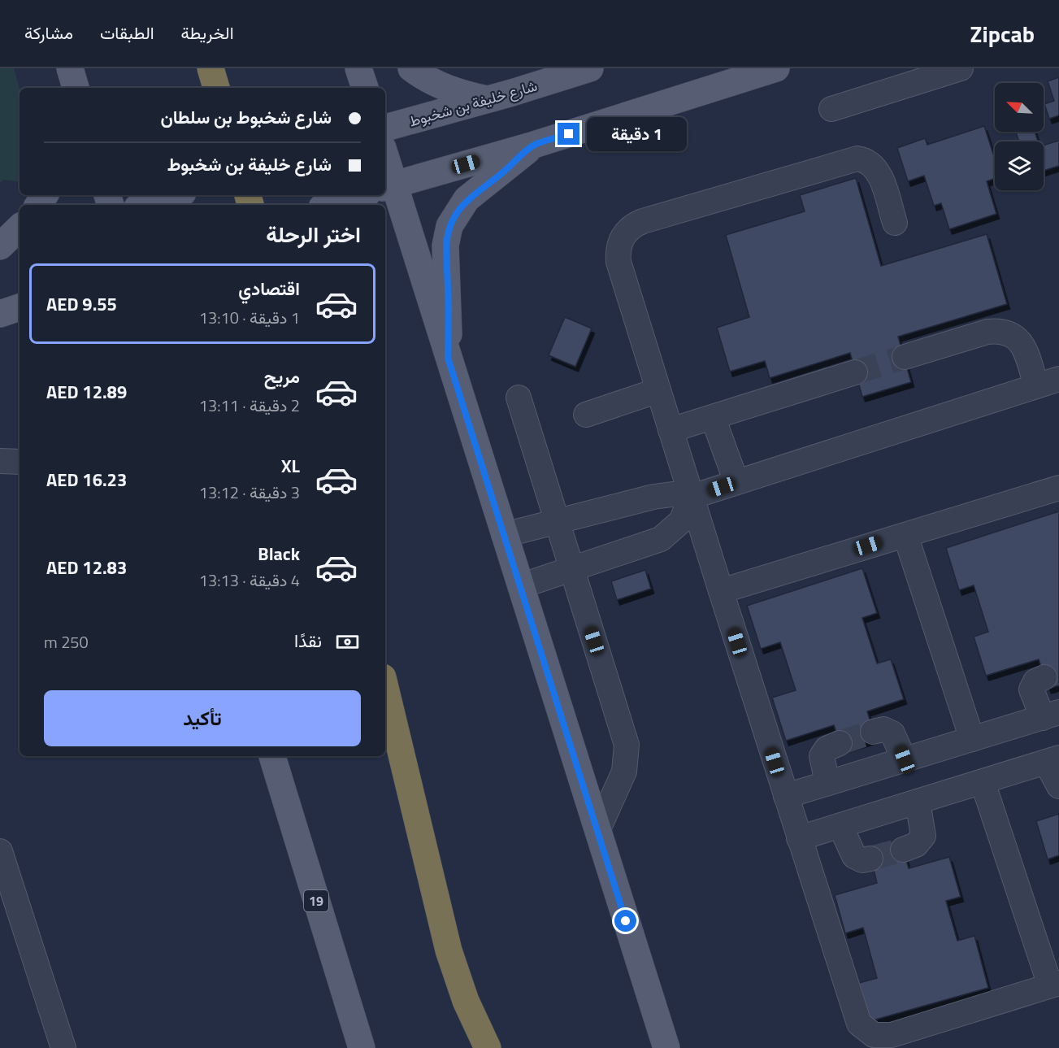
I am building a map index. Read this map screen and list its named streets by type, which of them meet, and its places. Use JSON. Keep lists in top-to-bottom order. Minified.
{"streets":{"main road":["شارع خليفة بن شخبوط","19"]},"north":"top left","page":{"header":"Zipcab","nav":["الخريطة","الطبقات","مشاركة"],"banner":["شارع شخبوط بن سلطان","شارع خليفة بن شخبوط"],"bubble":"1 دقيقة","heading":"اختر الرحلة","list":[{"name":"اقتصادي","note":"1 دقيقة · 13:10","value":"AED 9.55"},{"name":"مريح","note":"2 دقيقة · 13:11","value":"AED 12.89"},{"name":"XL","note":"3 دقيقة · 13:12","value":"AED 16.23"},{"name":"Black","note":"4 دقيقة · 13:13","value":"AED 12.83"}],"pay":["نقدًا","250 m"],"buttons":"تأكيد"}}
